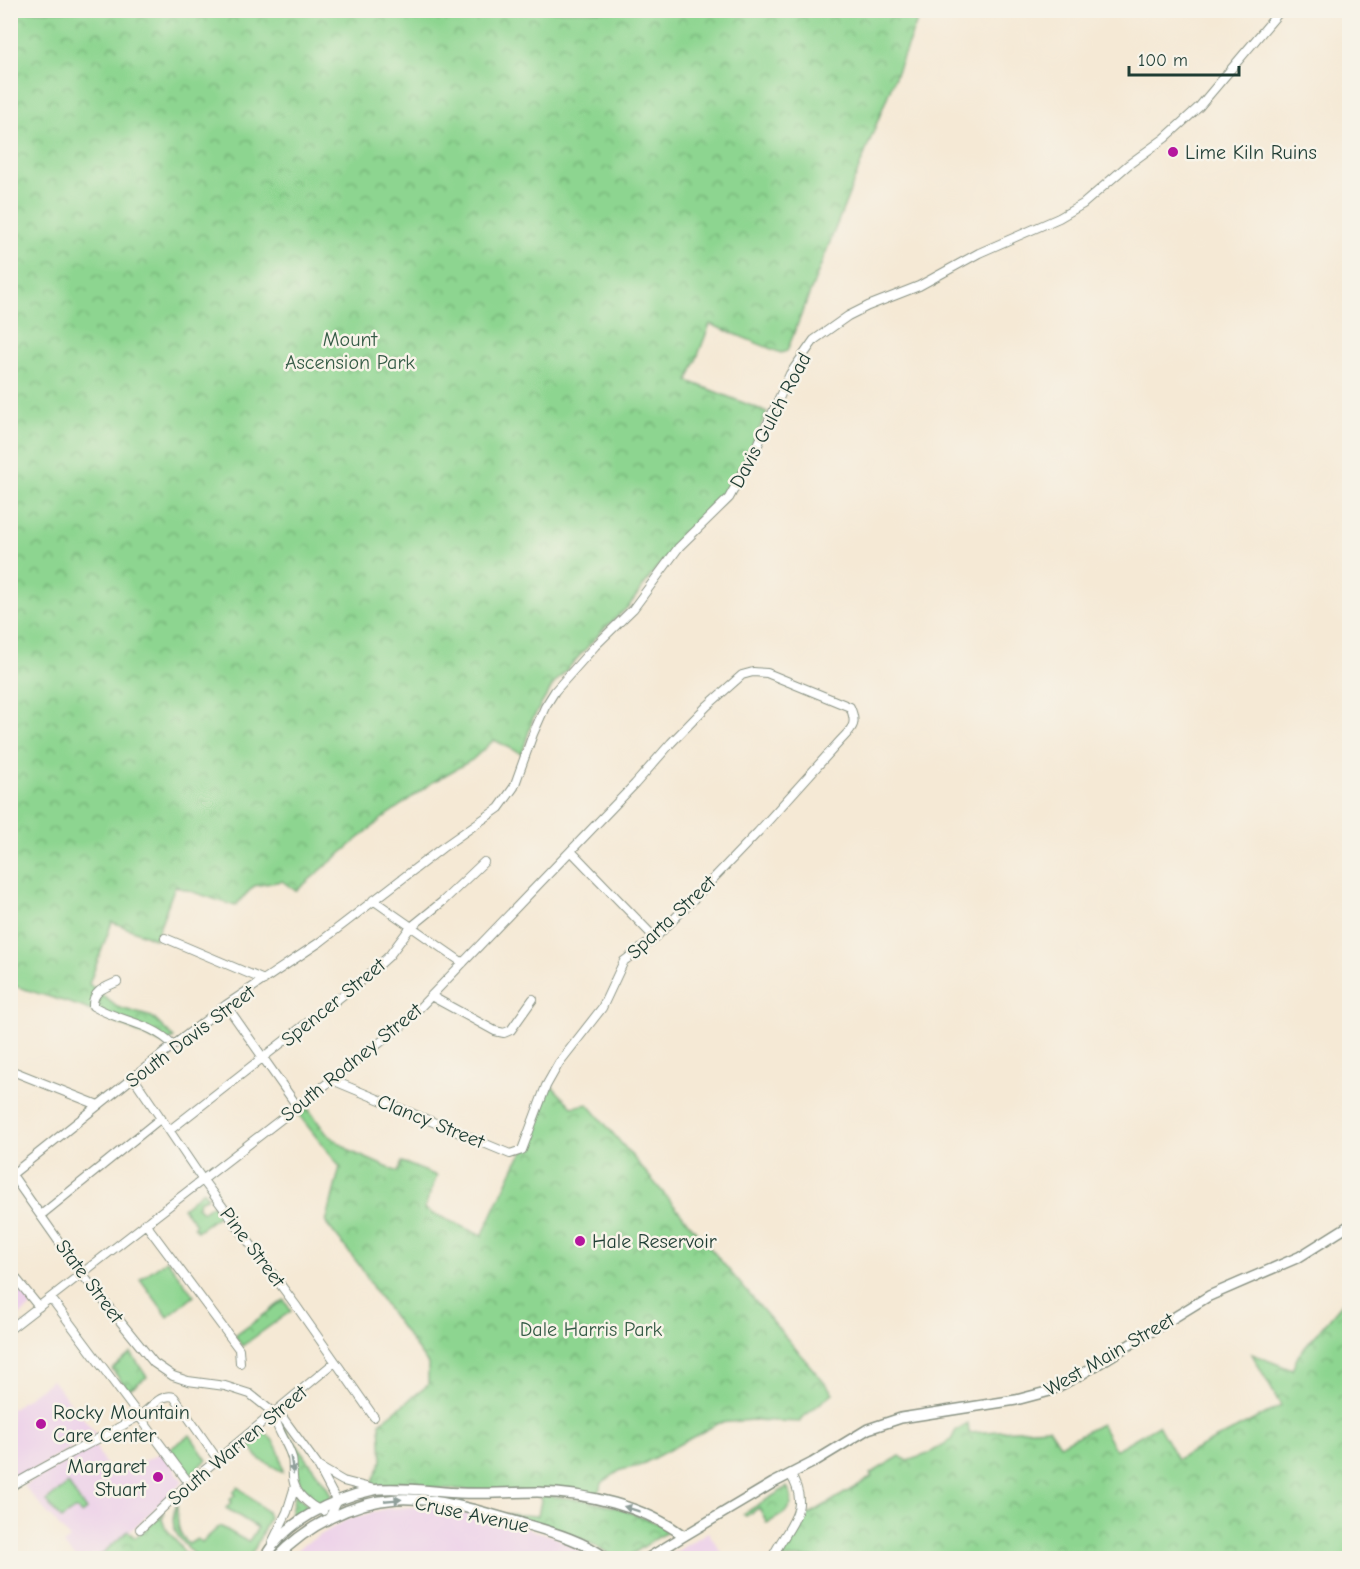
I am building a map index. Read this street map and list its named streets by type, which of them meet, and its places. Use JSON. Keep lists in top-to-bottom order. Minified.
{"streets":{"street":["Davis Gulch Road","Sparta Street","Spencer Street","South Davis Street","South Rodney Street","Clancy Street","Pine Street","State Street","West Main Street","South Warren Street","Cruse Avenue"]},"crossings":[["Davis Gulch Road","South Davis Street"],["Sparta Street","South Rodney Street"],["Sparta Street","Clancy Street"],["Spencer Street","Pine Street"],["South Davis Street","Pine Street"],["South Davis Street","State Street"],["South Rodney Street","Clancy Street"],["South Rodney Street","Pine Street"],["South Rodney Street","State Street"],["Pine Street","South Warren Street"],["State Street","South Warren Street"],["State Street","Cruse Avenue"],["West Main Street","Cruse Avenue"]],"parks":["Mount Ascension Park","Dale Harris Park"],"places":["Lime Kiln Ruins","Hale Reservoir","Rocky Mountain Care Center","Margaret Stuart"],"scale_bar":"100 m"}
